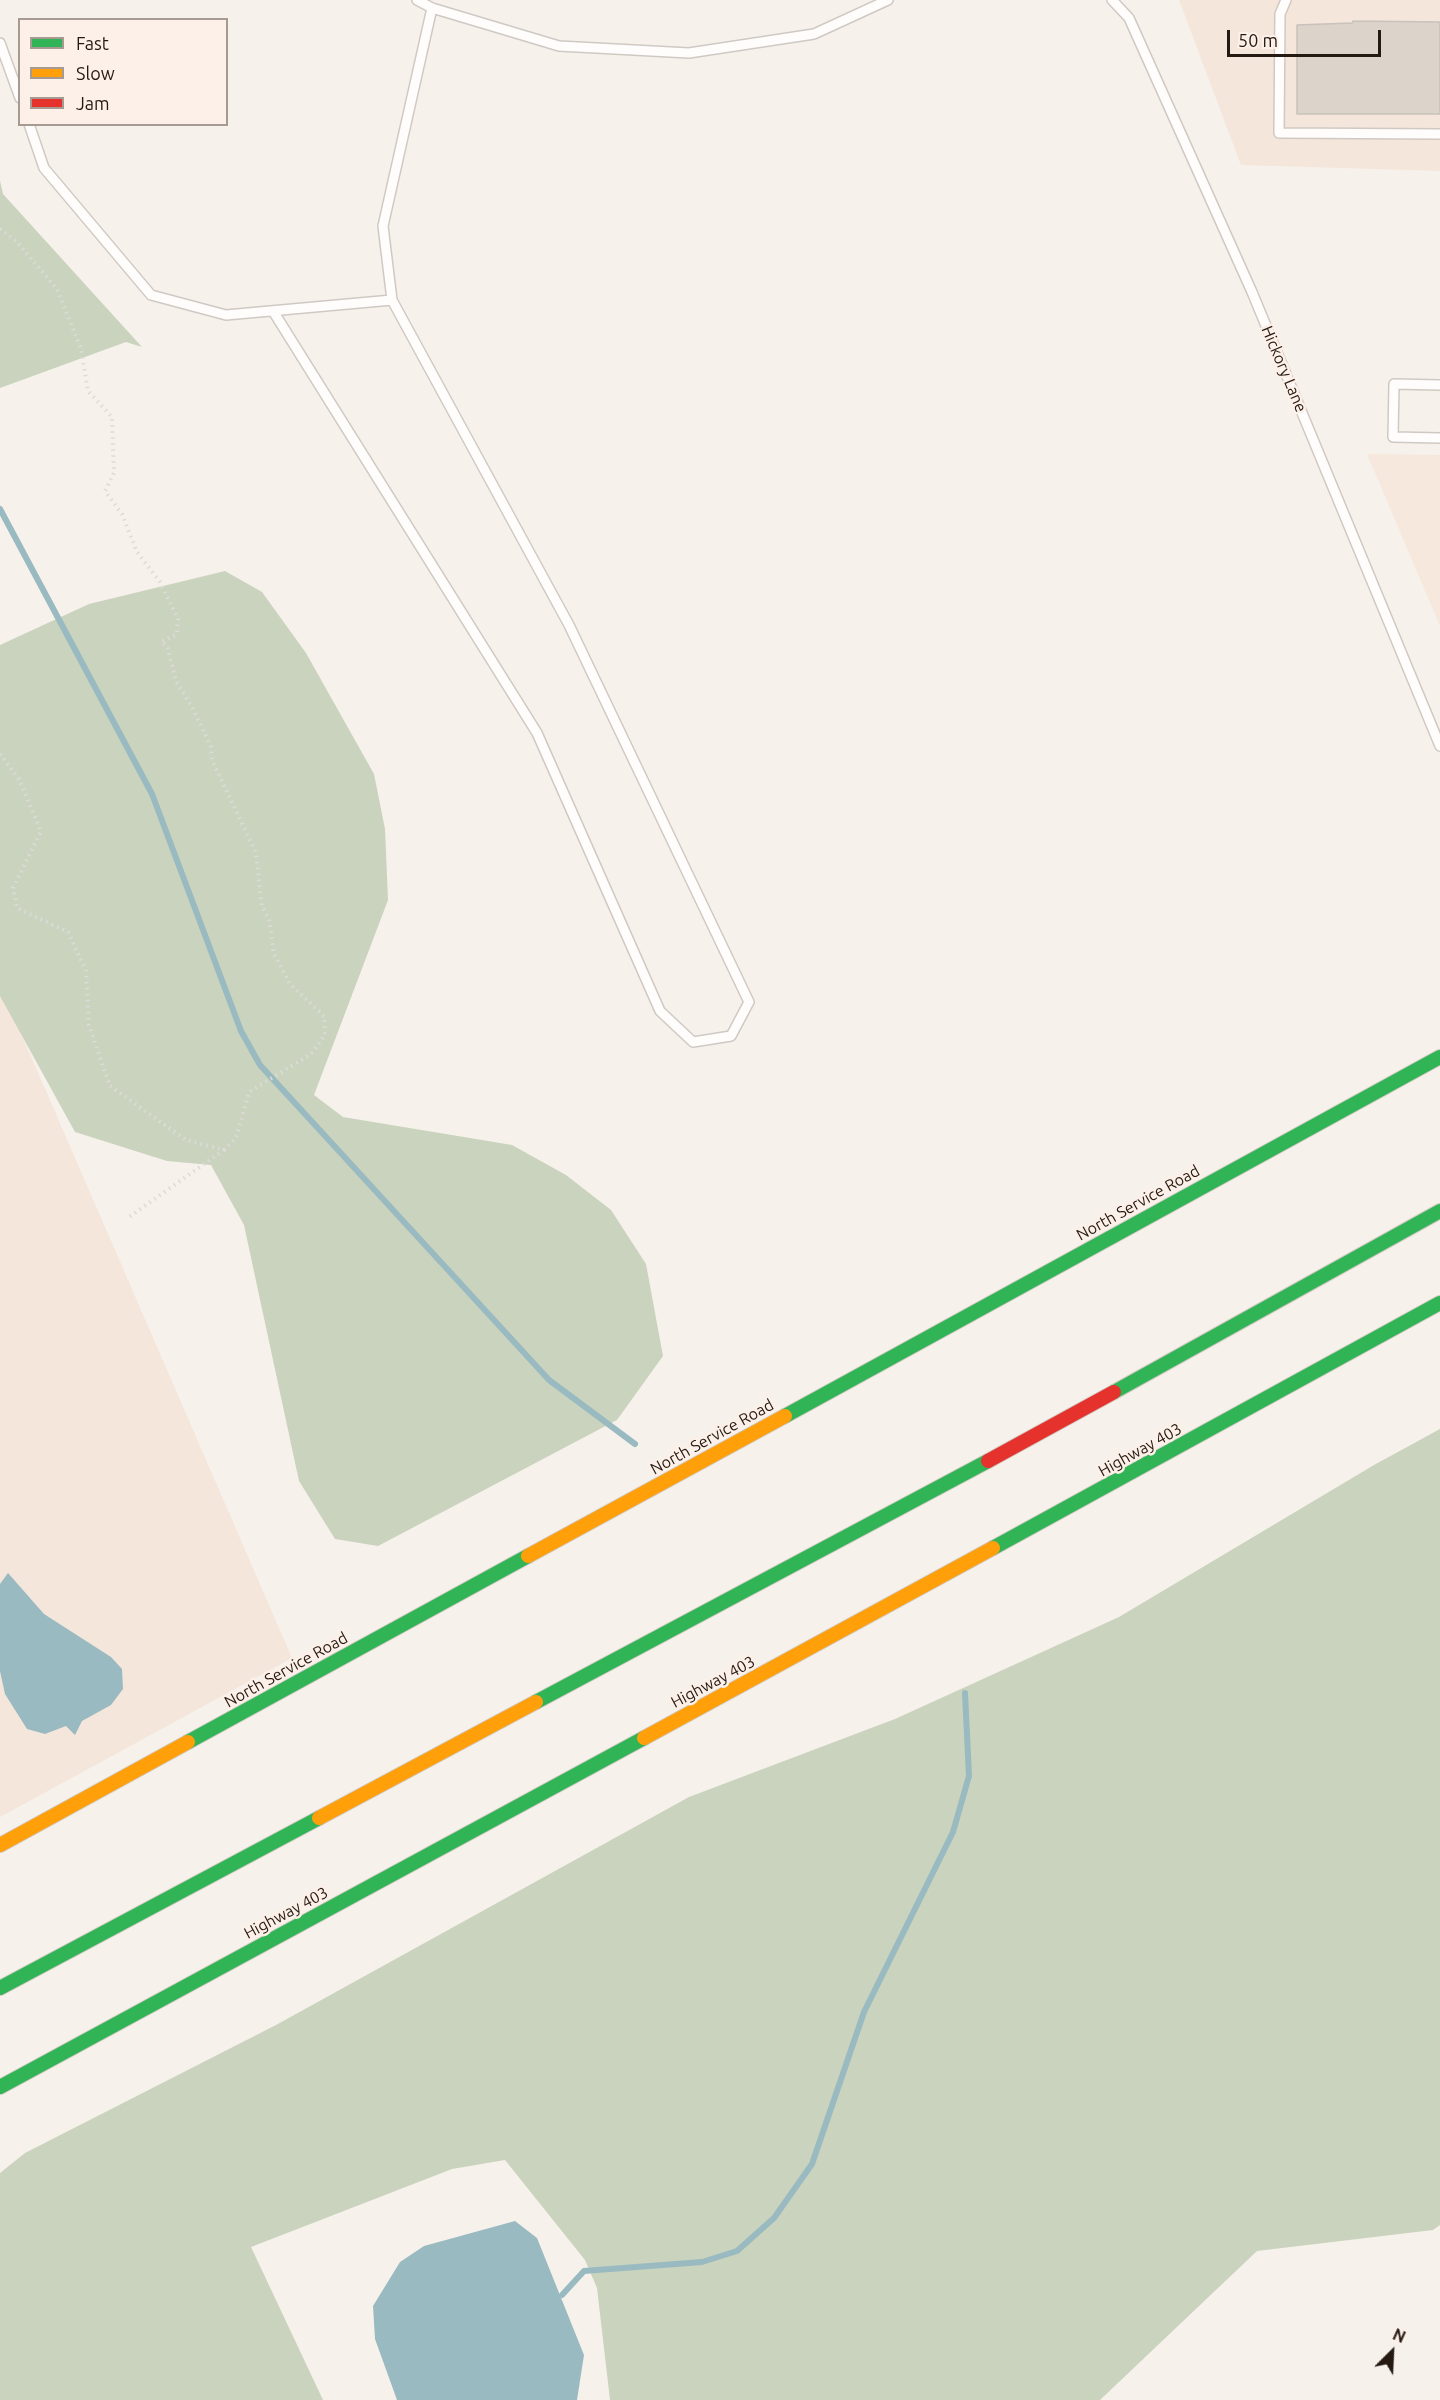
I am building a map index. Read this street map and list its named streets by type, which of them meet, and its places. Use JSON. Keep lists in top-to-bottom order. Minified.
{"streets":{"main road":["North Service Road","Highway 403"],"lane":["Hickory Lane"]},"legend":["Fast","Slow","Jam"],"scale_bar":"50 m","north":"top right"}
